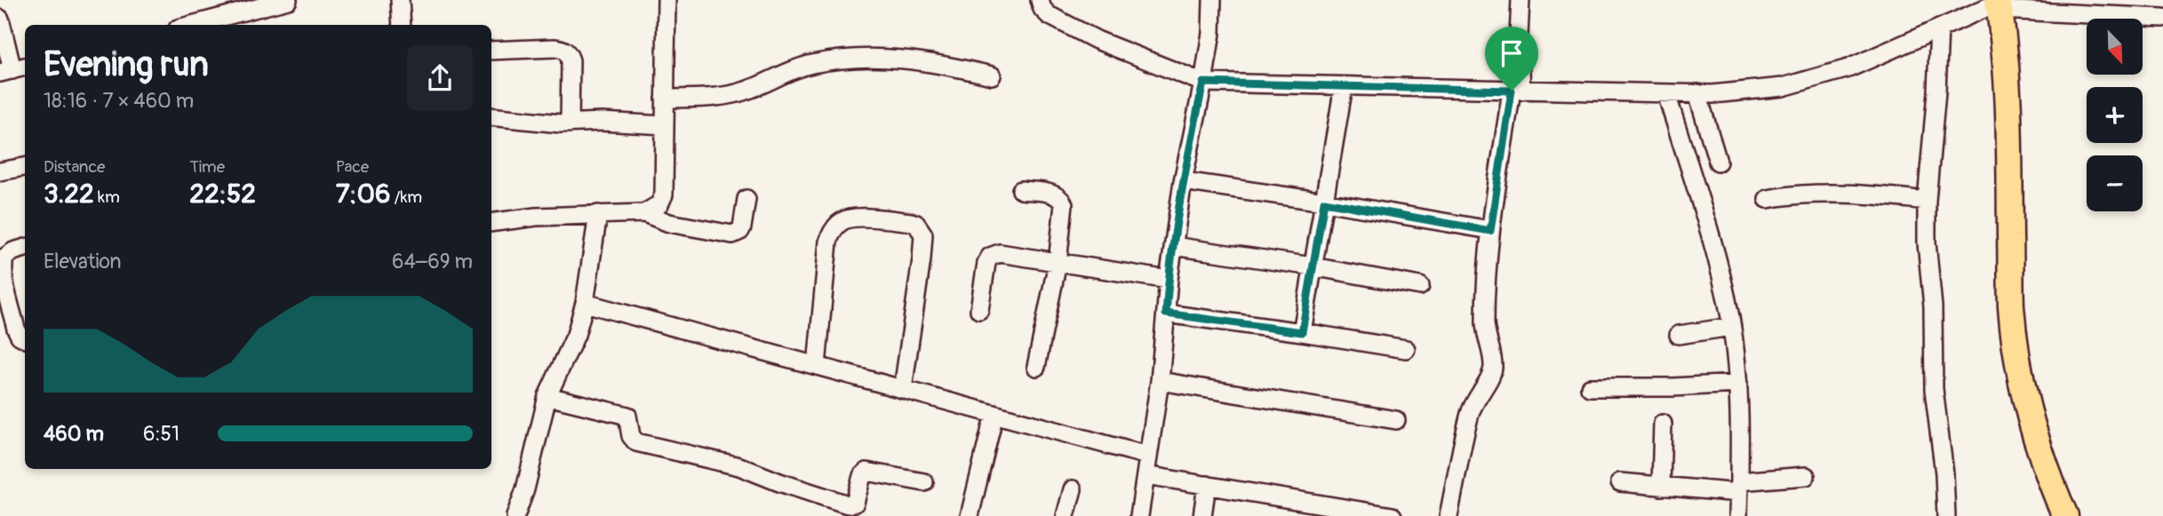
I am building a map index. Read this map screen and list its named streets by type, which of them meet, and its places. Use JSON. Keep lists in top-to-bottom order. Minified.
{"north":"bottom right","page":{"map_buttons":["+","−"],"heading":["Evening run","18:16 · 7 × 460 m"],"stats":[["Distance","3.22 km"],["Time","22:52"],["Pace","7:06 /km"]],"chart":["Elevation","64–69 m"],"list":[{"name":"460 m","note":"6:51"}]}}
